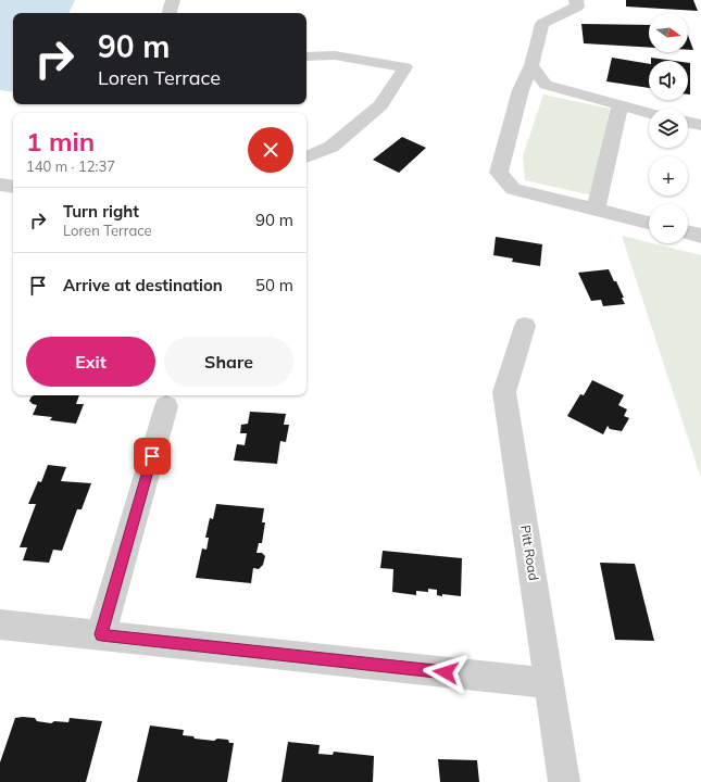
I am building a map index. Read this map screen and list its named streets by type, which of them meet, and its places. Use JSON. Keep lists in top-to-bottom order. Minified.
{"streets":{"street":["Pitt Road"]},"north":"right","page":{"map_buttons":["+","−"],"turn":["90 m","Loren Terrace"],"heading":["1 min","140 m · 12:37"],"list":[{"name":"Turn right","note":"Loren Terrace","value":"90 m"},{"name":"Arrive at destination","value":"50 m"}],"buttons":["Exit","Share"]}}
